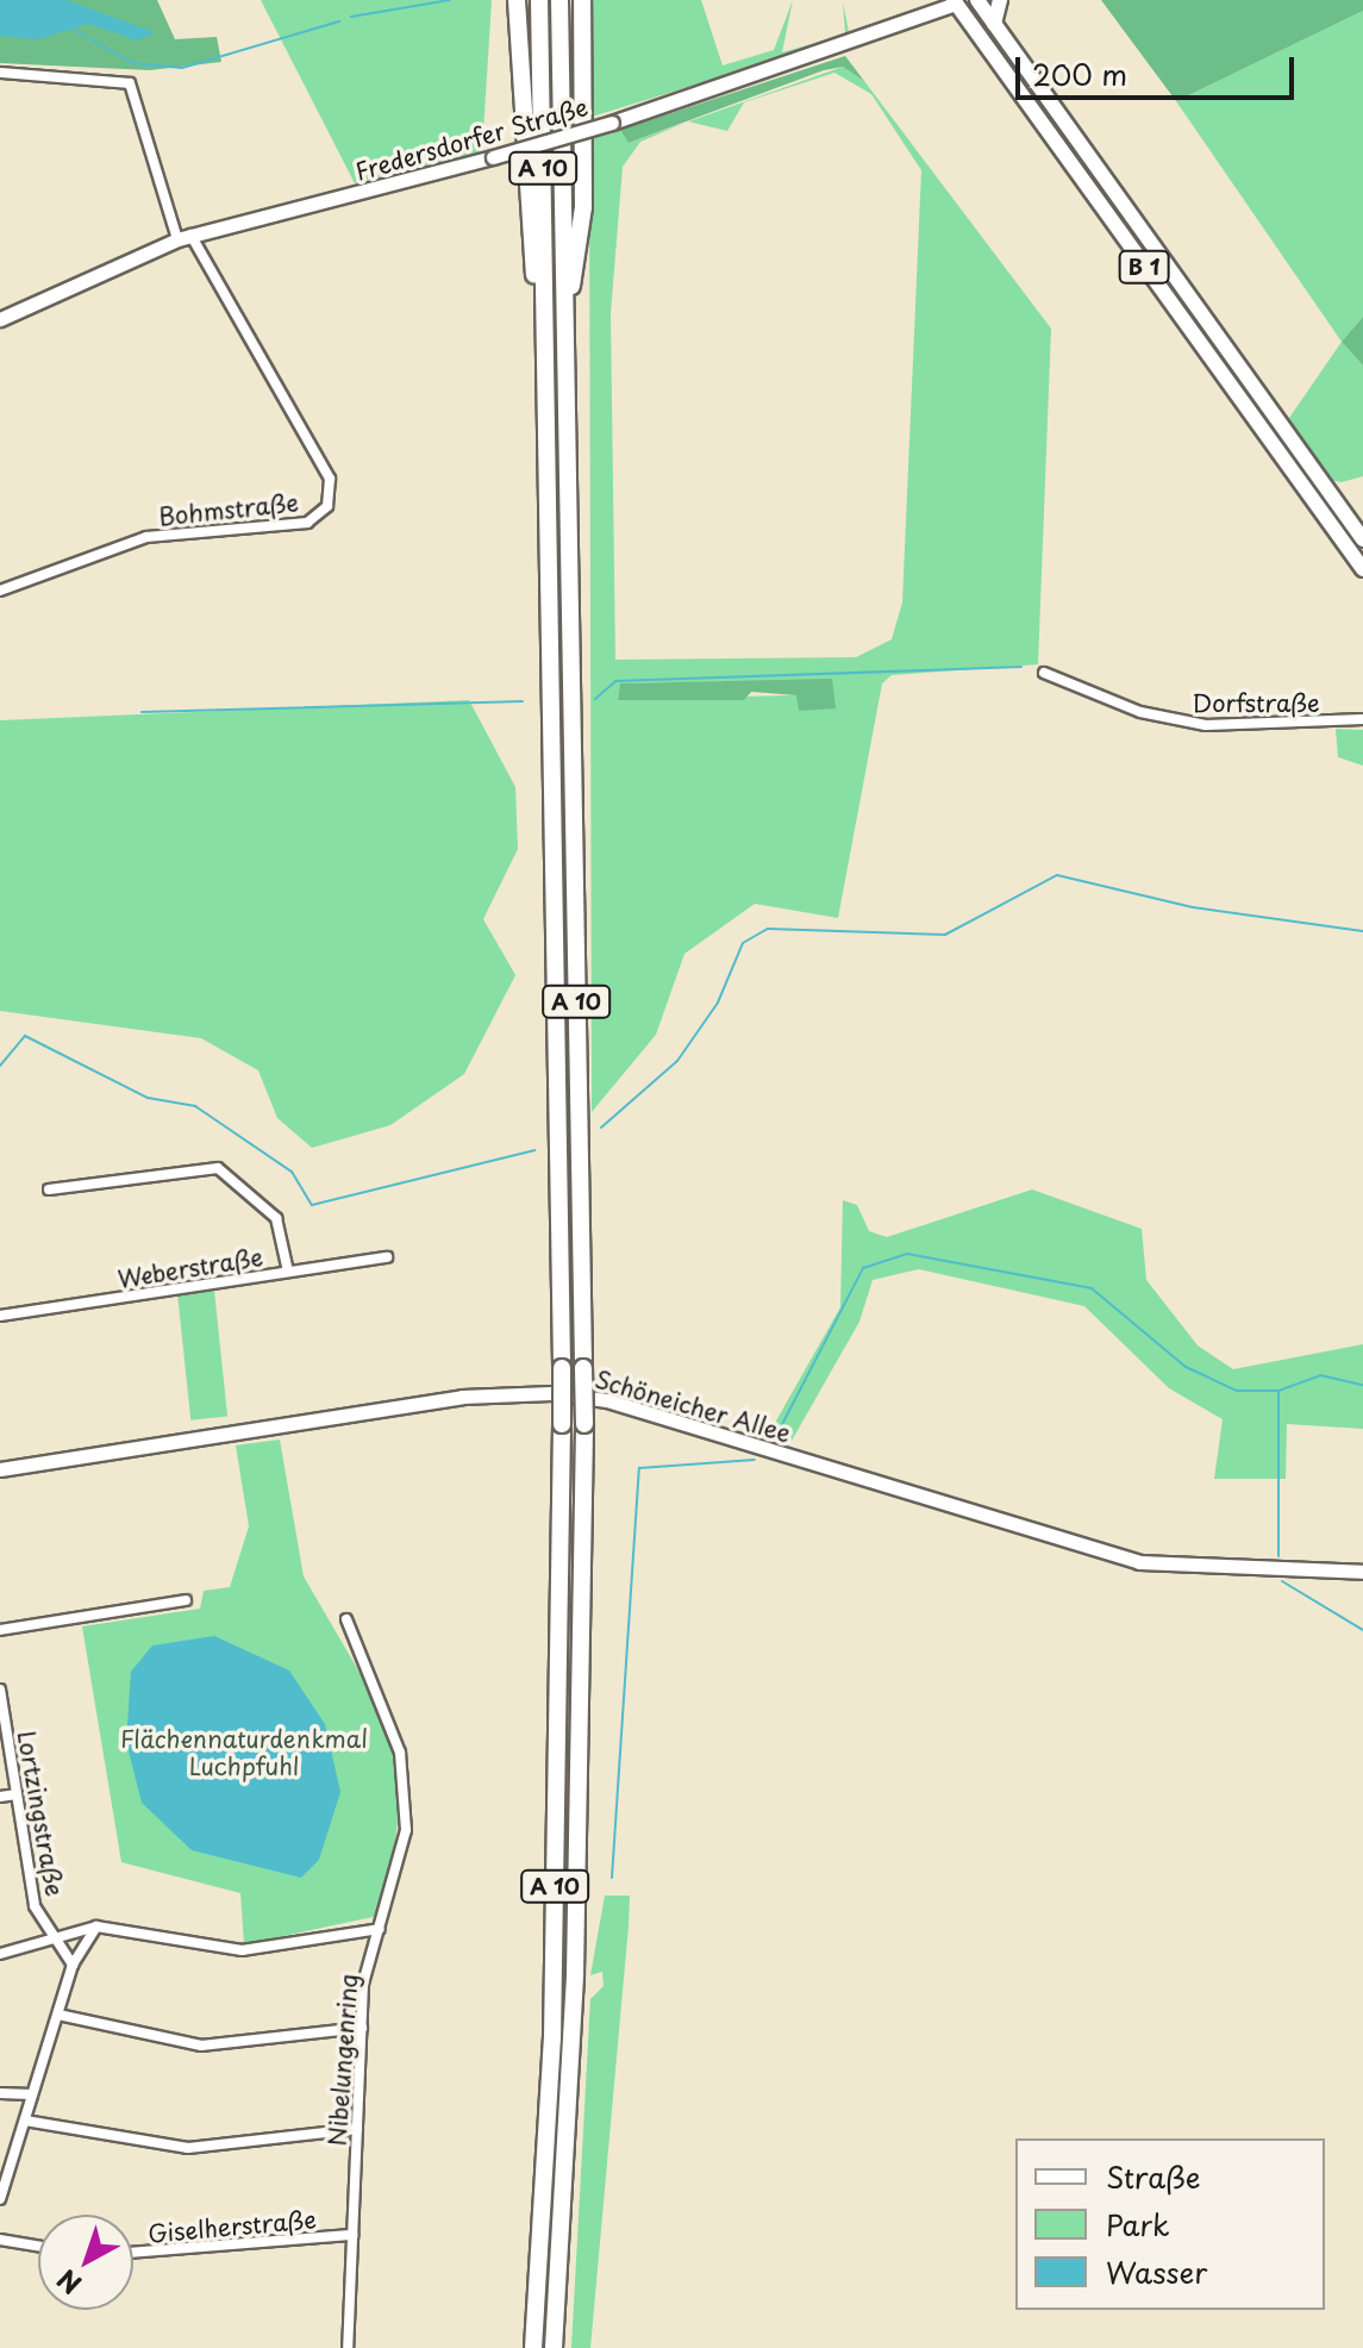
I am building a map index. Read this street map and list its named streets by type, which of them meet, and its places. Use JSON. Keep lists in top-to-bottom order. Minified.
{"streets":{"highway":["A 10"],"main road":["B 1"],"street":["Fredersdorfer Straße","Bohmstraße","Dorfstraße","Weberstraße","Schöneicher Allee","Lortzingstraße","Nibelungenring","Giselherstraße"]},"crossings":[["Fredersdorfer Straße","B 1"],["Fredersdorfer Straße","Bohmstraße"],["Nibelungenring","Giselherstraße"]],"parks":["Flächennaturdenkmal Luchpfuhl"],"legend":["Straße","Park","Wasser"],"scale_bar":"200 m","north":"bottom left"}
